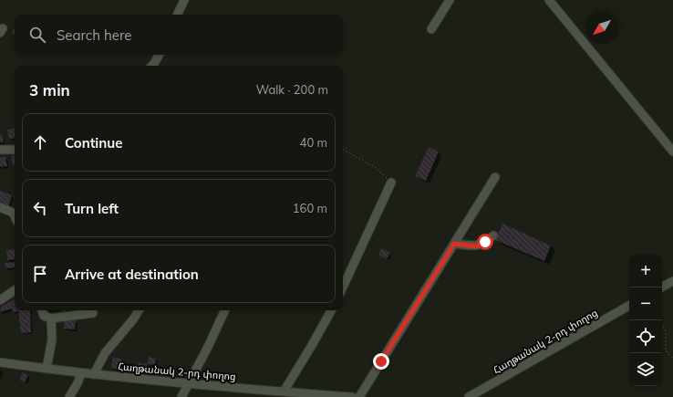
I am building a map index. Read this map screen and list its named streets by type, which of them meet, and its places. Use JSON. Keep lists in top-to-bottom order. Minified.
{"streets":{"street":["Հաղթանակ 2-րդ փողոց"]},"north":"bottom left","page":{"search":"Search here","heading":["3 min","Walk · 200 m"],"list":[["Continue","40 m"],["Turn left","160 m"],"Arrive at destination"],"map_buttons":["+","−"]}}
